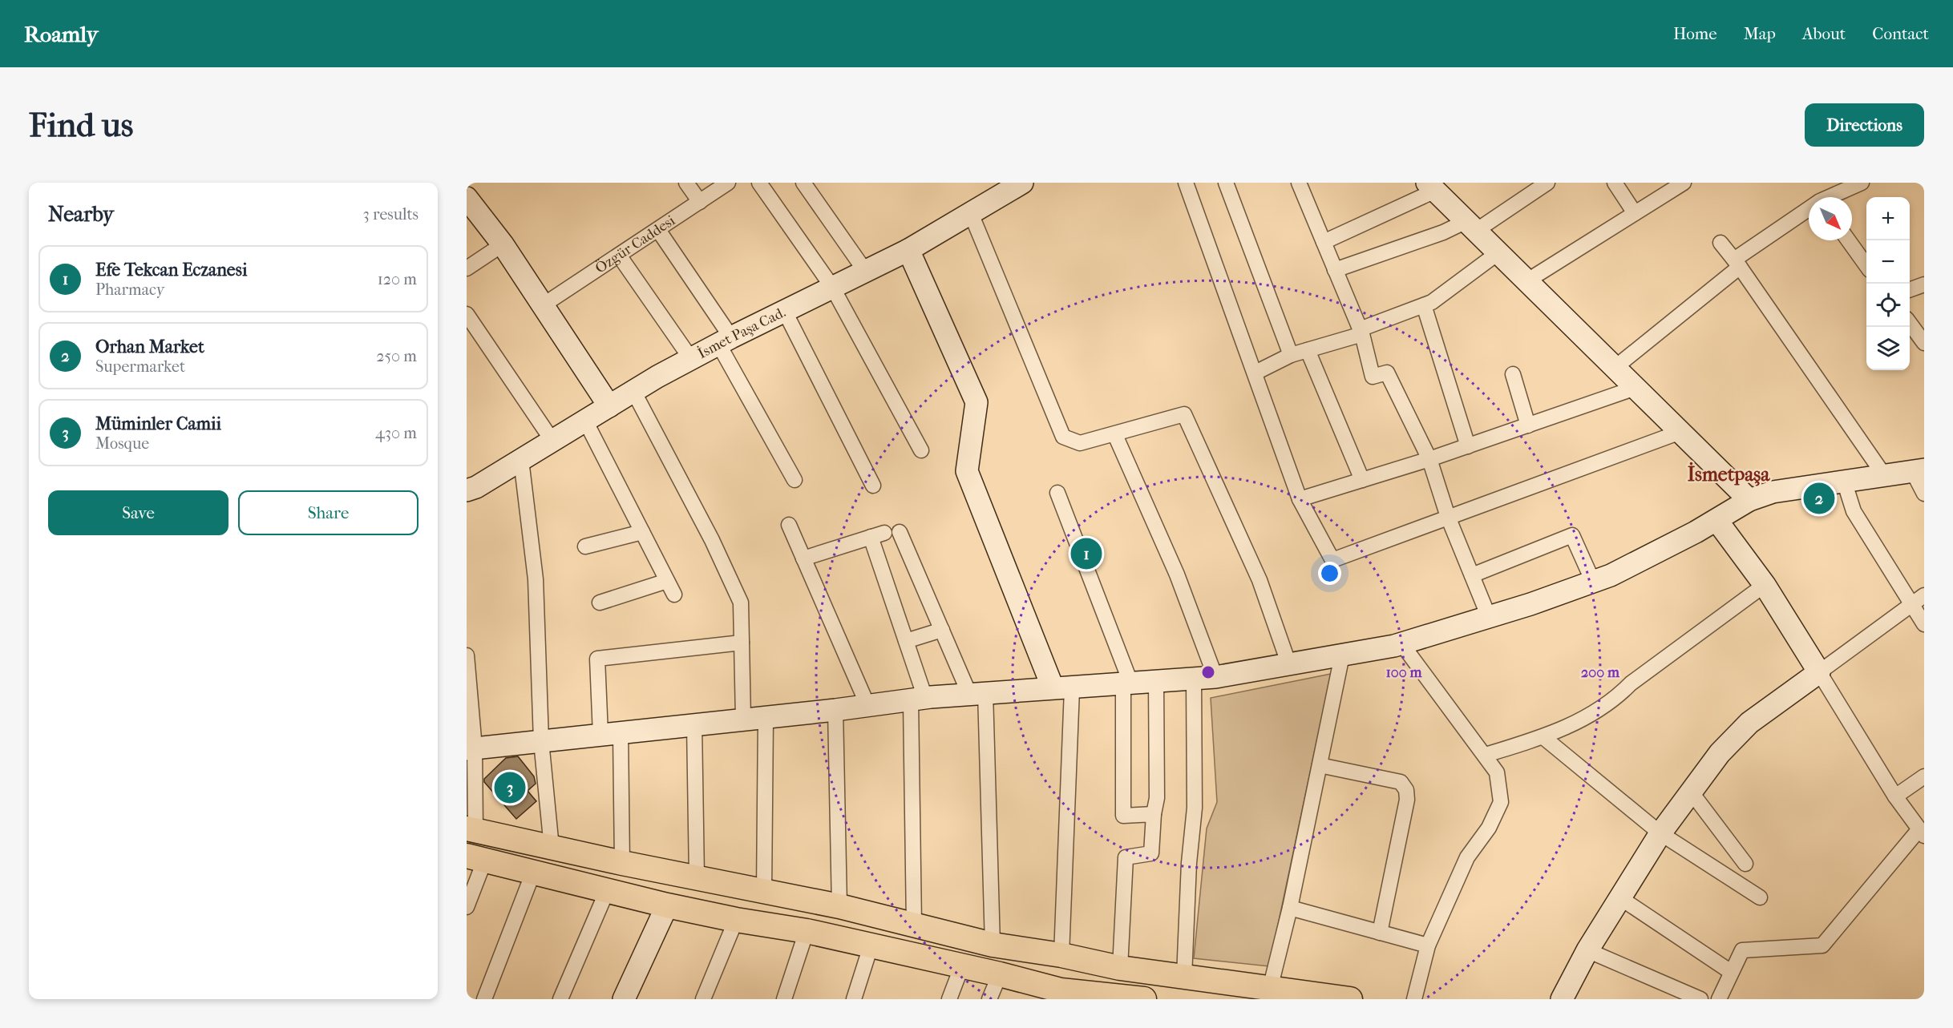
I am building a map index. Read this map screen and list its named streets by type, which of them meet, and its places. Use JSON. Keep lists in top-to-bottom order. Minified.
{"streets":{"main road":["İsmet Paşa Cad."],"street":["Özgür Caddesi"]},"districts":["İsmetpaşa"],"north":"bottom right","page":{"header":"Roamly","nav":["Home","Map","About","Contact"],"buttons":["Directions",["Save","Share"]],"title":"Find us","heading":["Nearby","3 results"],"map_buttons":["+","−"],"list":[{"mark":"1","name":"Efe Tekcan Eczanesi","note":"Pharmacy","value":"120 m"},{"mark":"2","name":"Orhan Market","note":"Supermarket","value":"250 m"},{"mark":"3","name":"Müminler Camii","note":"Mosque","value":"430 m"}],"pins":["2","1","3"]},"rings":["100 m","200 m"]}
